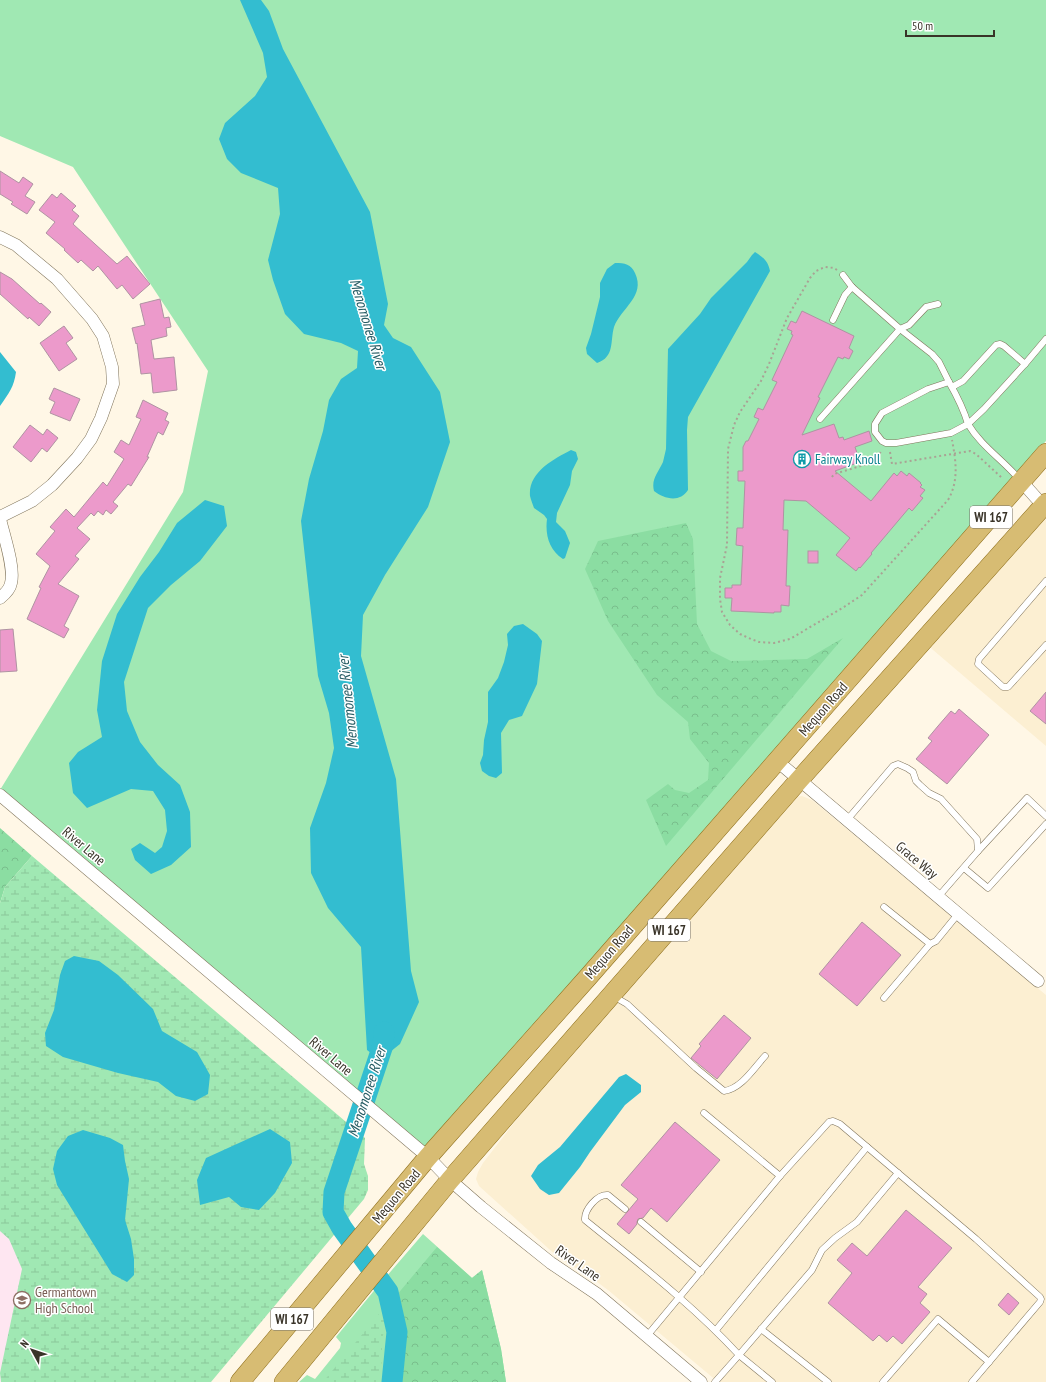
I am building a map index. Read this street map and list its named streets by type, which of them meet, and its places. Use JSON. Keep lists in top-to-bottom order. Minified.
{"streets":{"main road":["WI 167","Mequon Road"],"street":["River Lane","Grace Way"]},"crossings":[["Mequon Road","River Lane"],["Mequon Road","Grace Way"]],"water":["Menomonee River"],"places":{"building":["Fairway Knoll"],"school or university":["Germantown High School"]},"scale_bar":"50 m","north":"top left"}
